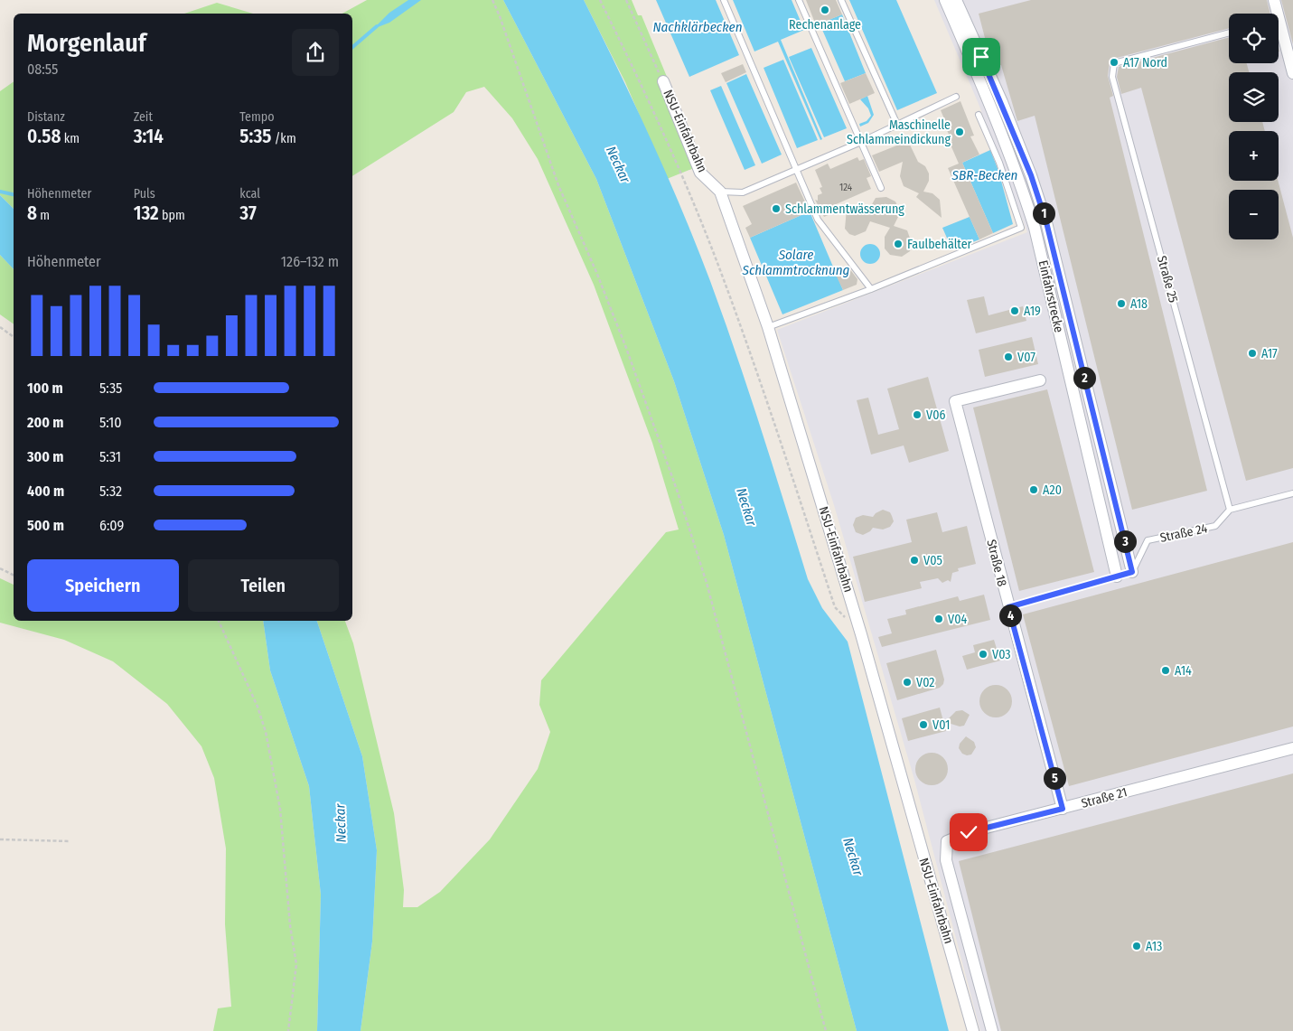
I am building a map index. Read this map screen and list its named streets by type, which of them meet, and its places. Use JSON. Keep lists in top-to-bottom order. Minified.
{"streets":{"street":["NSU-Einfahrbahn","Einfahrstrecke","Straße 18","Straße 21"],"lane":["Straße 25","Straße 24"]},"crossings":[["Straße 25","Straße 24"],["Einfahrstrecke","Straße 24"],["Straße 18","Straße 21"]],"water":["Nachklärbecken","Neckar","SBR-Becken","Solare Schlammtrocknung"],"places":["Rechenanlage","A17 Nord","Maschinelle Schlammeindickung","Schlammentwässerung","Faulbehälter","A18","A19","A17","V07","V06","A20","V05","V04","V03","A14","V02","V01","A13"],"house_numbers":["124"],"page":{"map_buttons":["+","−"],"heading":["Morgenlauf","08:55"],"stats":[["Distanz","0.58 km"],["Zeit","3:14"],["Tempo","5:35 /km"],["Höhenmeter","8 m"],["Puls","132 bpm"],["kcal","37"]],"pins":["1","2","3","4","5"],"chart":["Höhenmeter","126–132 m"],"list":[{"name":"100 m","note":"5:35"},{"name":"200 m","note":"5:10"},{"name":"300 m","note":"5:31"},{"name":"400 m","note":"5:32"},{"name":"500 m","note":"6:09"}],"buttons":["Speichern","Teilen"]}}
